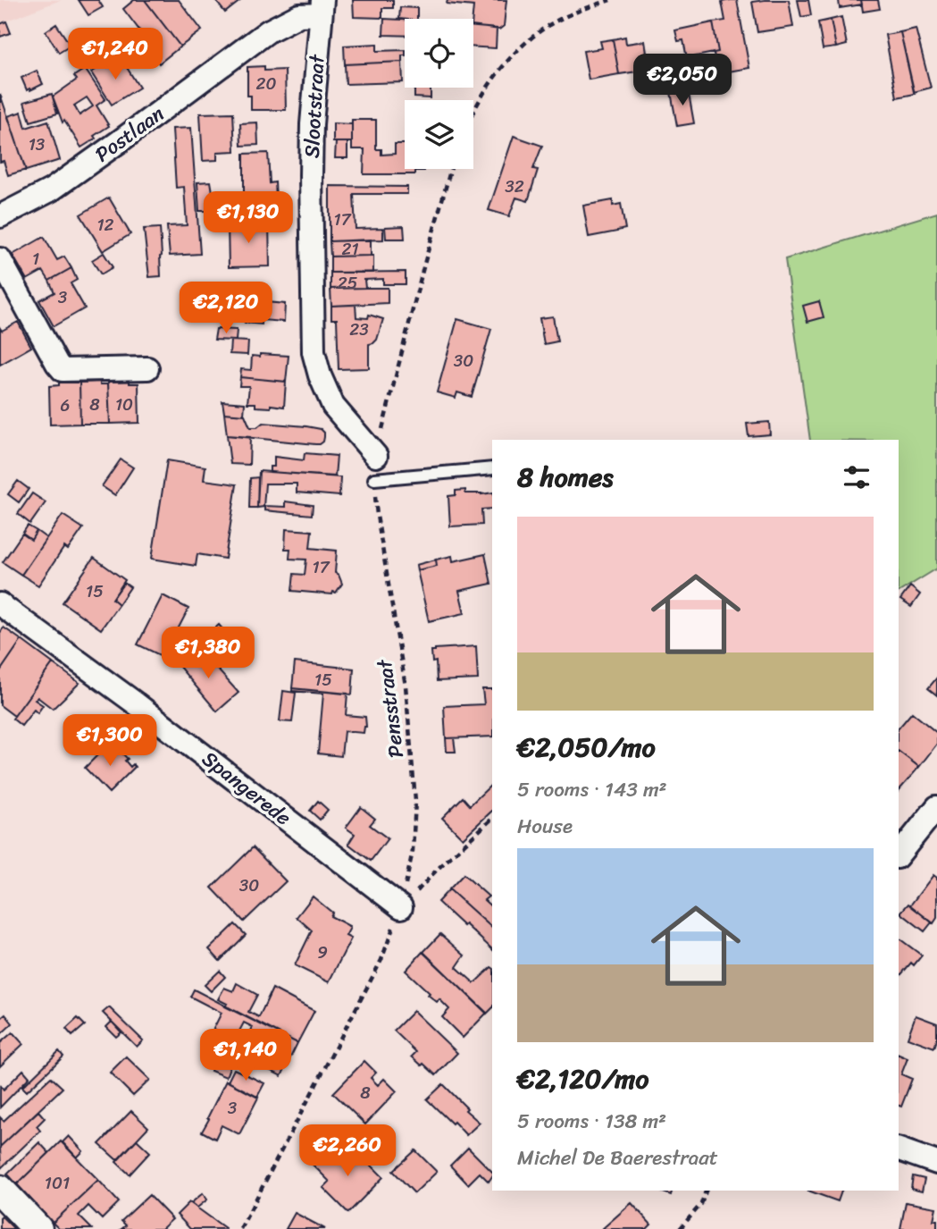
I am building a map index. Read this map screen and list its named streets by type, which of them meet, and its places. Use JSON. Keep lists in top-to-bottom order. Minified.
{"streets":{"street":["Slootstraat","Postlaan","Spangerede"],"path":["Pensstraat"]},"crossings":[["Slootstraat","Postlaan"],["Pensstraat","Spangerede"]],"house_numbers":["20","13","32","17","12","21","1","25","3","23","30","8","10","6","17","15","15","30","9","8","3","101"],"page":{"price":["€1,240","€2,050","€1,130","€2,120","€1,380","€1,300","€1,140","€2,260"],"heading":"8 homes","list":[{"name":"€2,050/mo","note":"5 rooms · 143 m² · House"},{"name":"€2,120/mo","note":"5 rooms · 138 m² · Michel De Baerestraat"}]}}
